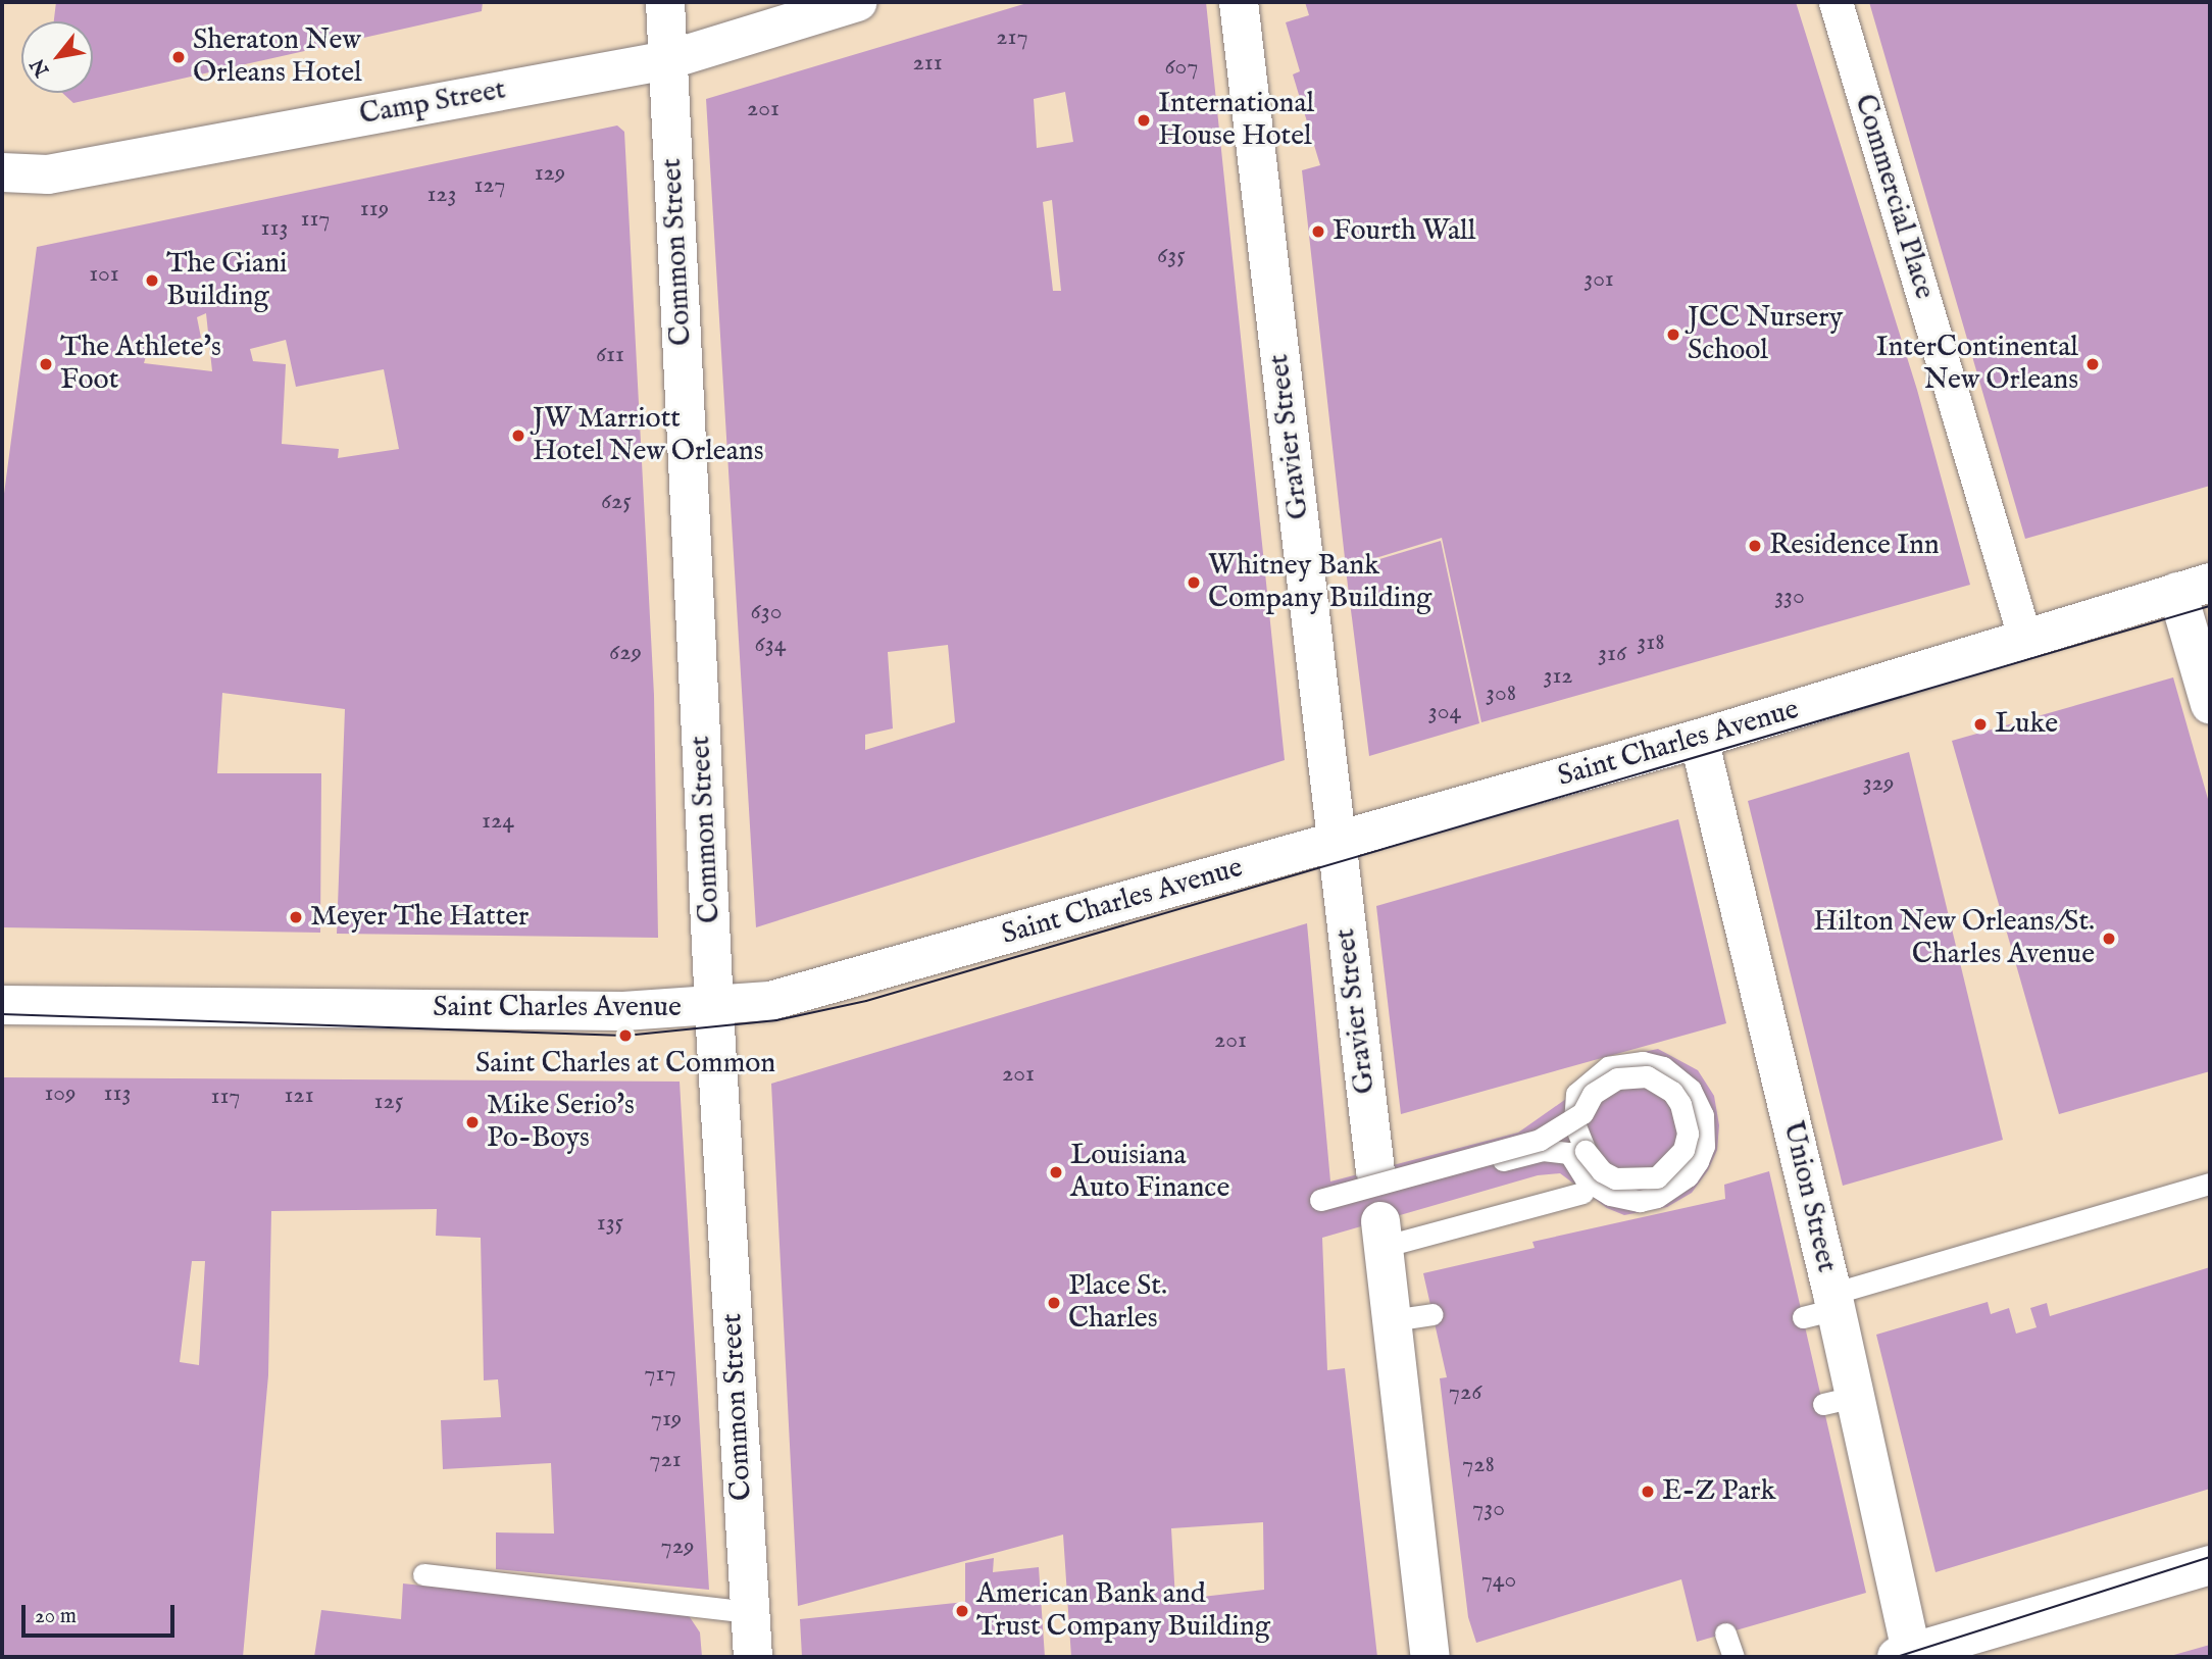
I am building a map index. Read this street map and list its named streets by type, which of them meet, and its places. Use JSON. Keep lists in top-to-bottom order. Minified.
{"streets":{"street":["Camp Street","Commercial Place","Common Street","Gravier Street","Saint Charles Avenue","Union Street"]},"crossings":[["Camp Street","Common Street"],["Commercial Place","Saint Charles Avenue"],["Common Street","Saint Charles Avenue"],["Gravier Street","Saint Charles Avenue"],["Saint Charles Avenue","Union Street"]],"places":["Sheraton New Orleans Hotel","International House Hotel","Fourth Wall","The Giani Building","JCC Nursery School","The Athlete's Foot","InterContinental New Orleans","JW Marriott Hotel New Orleans","Residence Inn","Whitney Bank Company Building","Luke","Meyer The Hatter","Hilton New Orleans/St. Charles Avenue","Saint Charles at Common","Mike Serio's Po-Boys","Louisiana Auto Finance","Place St. Charles","E-Z Park","American Bank and Trust Company Building"],"house_numbers":["217","211","607","201","129","127","123","119","117","113","635","101","301","611","625","330","630","318","634","629","316","312","308","304","329","124","201","201","109","113","121","117","125","135","717","726","719","721","728","730","729","740"],"scale_bar":"20 m","north":"bottom left"}
